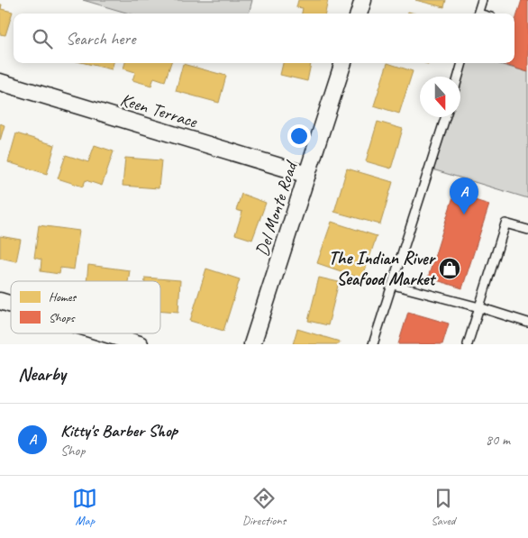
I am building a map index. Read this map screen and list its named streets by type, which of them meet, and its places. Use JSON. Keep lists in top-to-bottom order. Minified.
{"streets":{"street":["Keen Terrace","Del Monte Road"]},"crossings":[["Keen Terrace","Del Monte Road"]],"places":{"shop":["The Indian River Seafood Market"]},"legend":["Homes","Shops"],"north":"bottom","page":{"search":"Search here","pins":"A","heading":"Nearby","list":[{"mark":"A","name":"Kitty's Barber Shop","note":"Shop","value":"80 m"}],"nav":["Map","Directions","Saved"]}}
